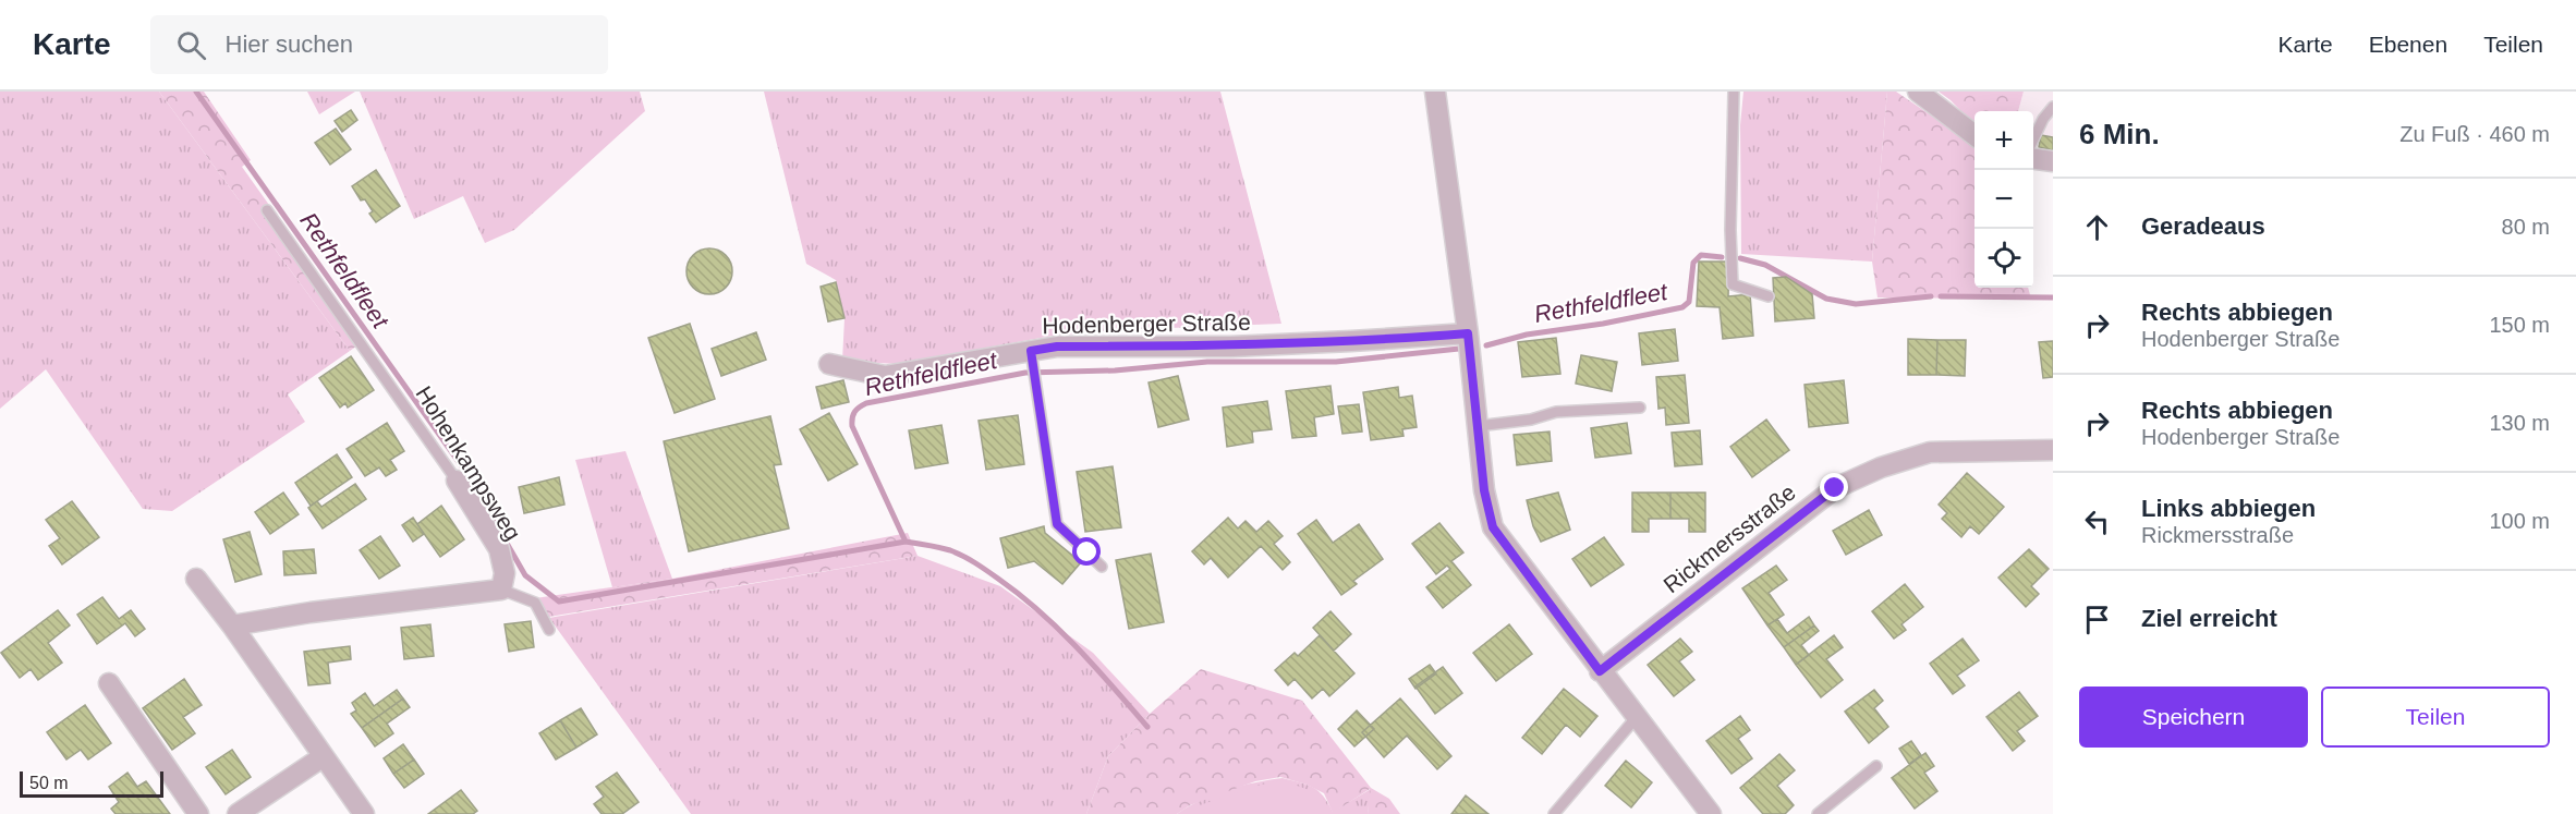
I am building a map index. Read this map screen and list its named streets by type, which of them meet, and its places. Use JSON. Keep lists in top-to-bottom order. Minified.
{"streets":{"street":["Hodenberger Straße","Hohenkampsweg","Rickmersstraße"]},"water":["Rethfeldfleet"],"scale_bar":"50 m","page":{"header":"Karte","search":"Hier suchen","nav":["Karte","Ebenen","Teilen"],"heading":["6 Min.","Zu Fuß · 460 m"],"map_buttons":["+","−"],"list":[["Geradeaus","80 m"],["Rechts abbiegen","Hodenberger Straße","150 m"],["Rechts abbiegen","Hodenberger Straße","130 m"],["Links abbiegen","Rickmersstraße","100 m"],"Ziel erreicht"],"buttons":["Speichern","Teilen"],"scale":"50 m"}}
